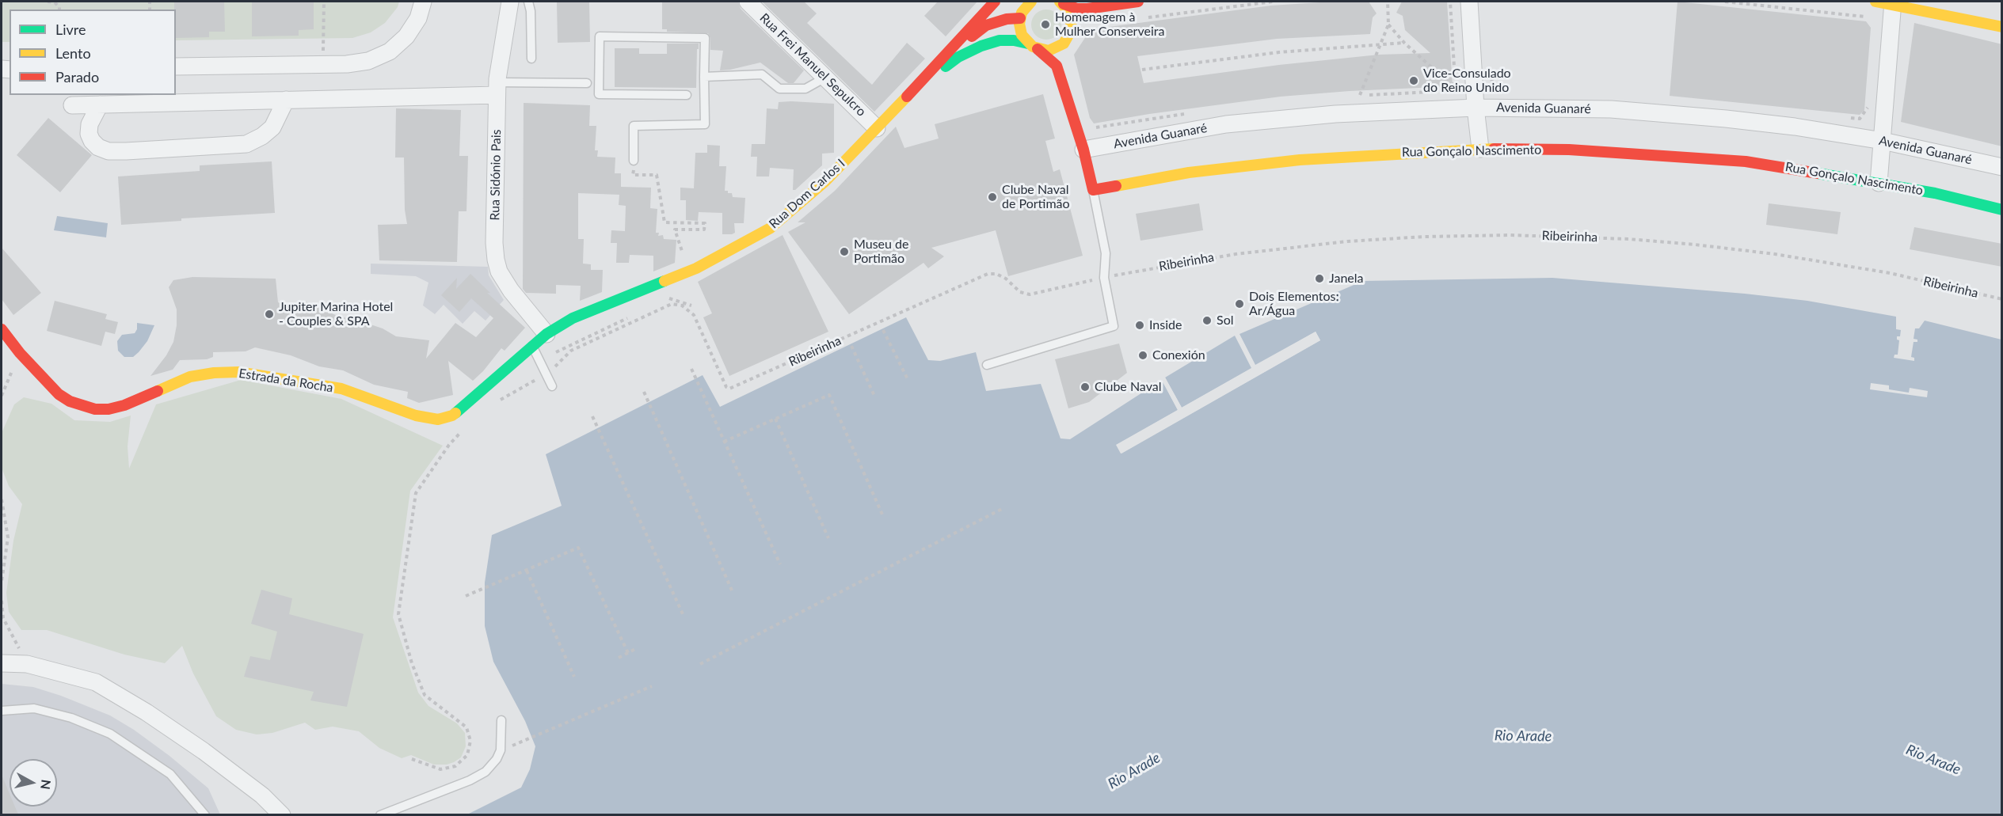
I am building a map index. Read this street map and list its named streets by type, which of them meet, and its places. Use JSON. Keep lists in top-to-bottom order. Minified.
{"streets":{"street":["Rua Frei Manuel Sepulcro","Avenida Guanaré","Rua Gonçalo Nascimento","Rua Sidónio Pais","Rua Dom Carlos I","Estrada da Rocha"],"path":["Ribeirinha"]},"crossings":[["Rua Frei Manuel Sepulcro","Rua Dom Carlos I"],["Rua Sidónio Pais","Rua Dom Carlos I"],["Rua Sidónio Pais","Estrada da Rocha"],["Rua Dom Carlos I","Estrada da Rocha"]],"water":["Rio Arade"],"places":["Homenagem à Mulher Conserveira","Vice-Consulado do Reino Unido","Clube Naval de Portimão","Museu de Portimão","Janela","Dois Elementos: Ar/Água","Jupiter Marina Hotel - Couples & SPA","Sol","Inside","Conexión","Clube Naval"],"legend":["Livre","Lento","Parado"],"north":"right"}
